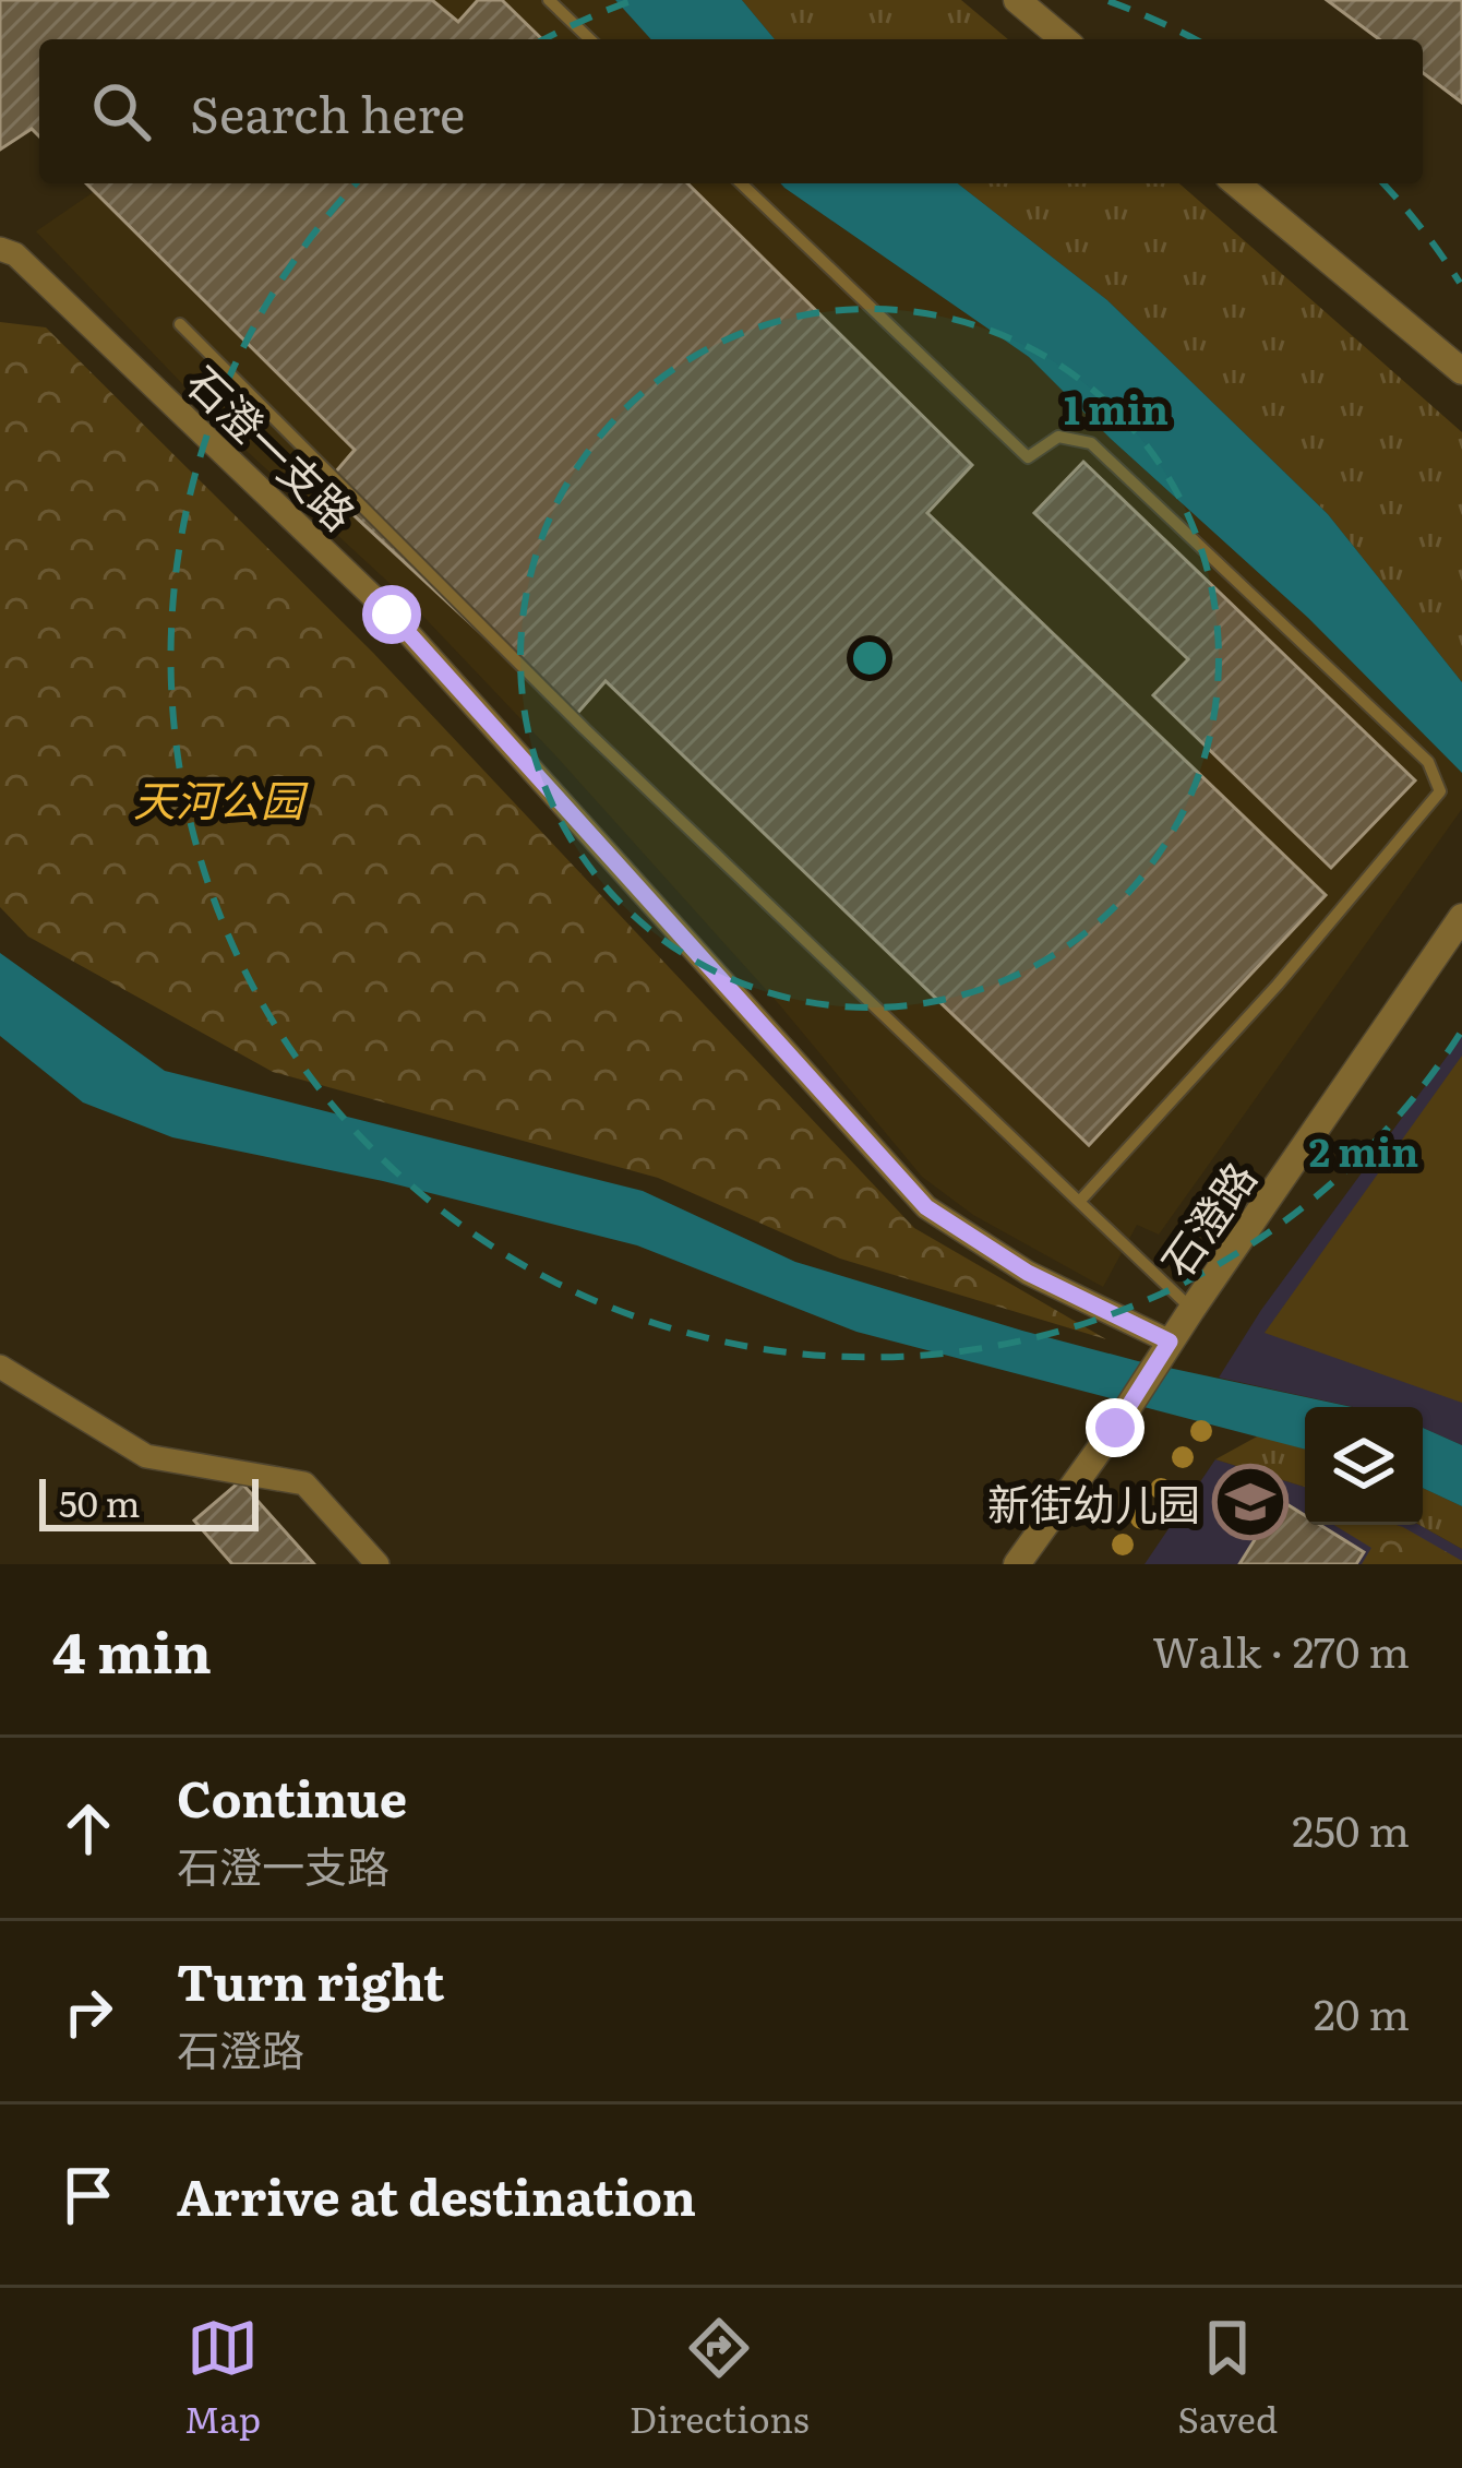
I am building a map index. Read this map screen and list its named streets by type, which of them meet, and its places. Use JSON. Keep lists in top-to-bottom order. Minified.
{"streets":{"street":["石澄一支路","石澄路"]},"crossings":[["石澄一支路","石澄路"]],"parks":["天河公园"],"places":{"school or university":["新街幼儿园"]},"scale_bar":"50 m","page":{"search":"Search here","scale":"50 m","heading":["4 min","Walk · 270 m"],"list":[["Continue","石澄一支路","250 m"],["Turn right","石澄路","20 m"],"Arrive at destination"],"nav":["Map","Directions","Saved"]},"rings":["1 min","2 min"]}
